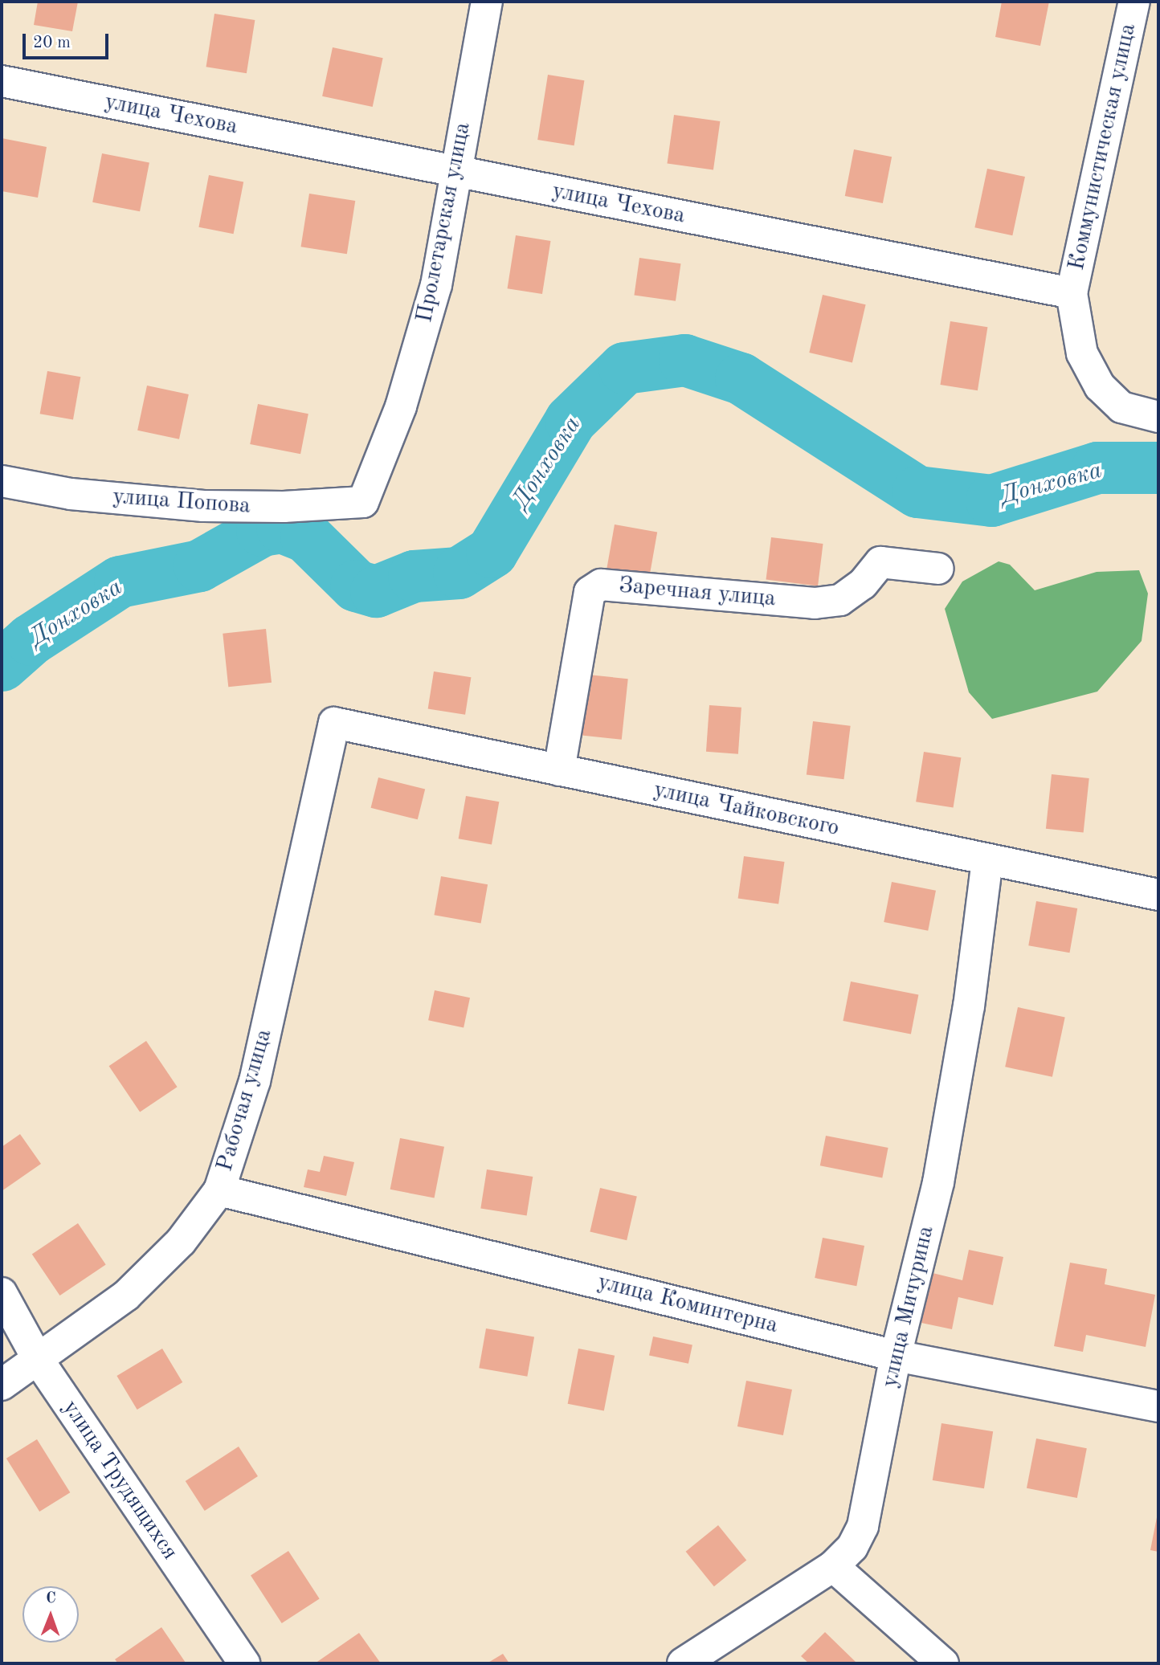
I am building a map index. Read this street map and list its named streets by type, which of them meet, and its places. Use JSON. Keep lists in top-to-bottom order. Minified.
{"streets":{"street":["улица Чехова","Коммунистическая улица","Пролетарская улица","улица Попова","Заречная улица","улица Чайковского","Рабочая улица","улица Коминтерна","улица Мичурина","улица Трудящихся"]},"crossings":[["улица Чехова","Коммунистическая улица"],["улица Чехова","Пролетарская улица"],["Пролетарская улица","улица Попова"],["Заречная улица","улица Чайковского"],["улица Чайковского","Рабочая улица"],["улица Чайковского","улица Мичурина"],["Рабочая улица","улица Коминтерна"],["Рабочая улица","улица Трудящихся"],["улица Коминтерна","улица Мичурина"]],"water":["Донховка"],"scale_bar":"20 m","north":"top"}
